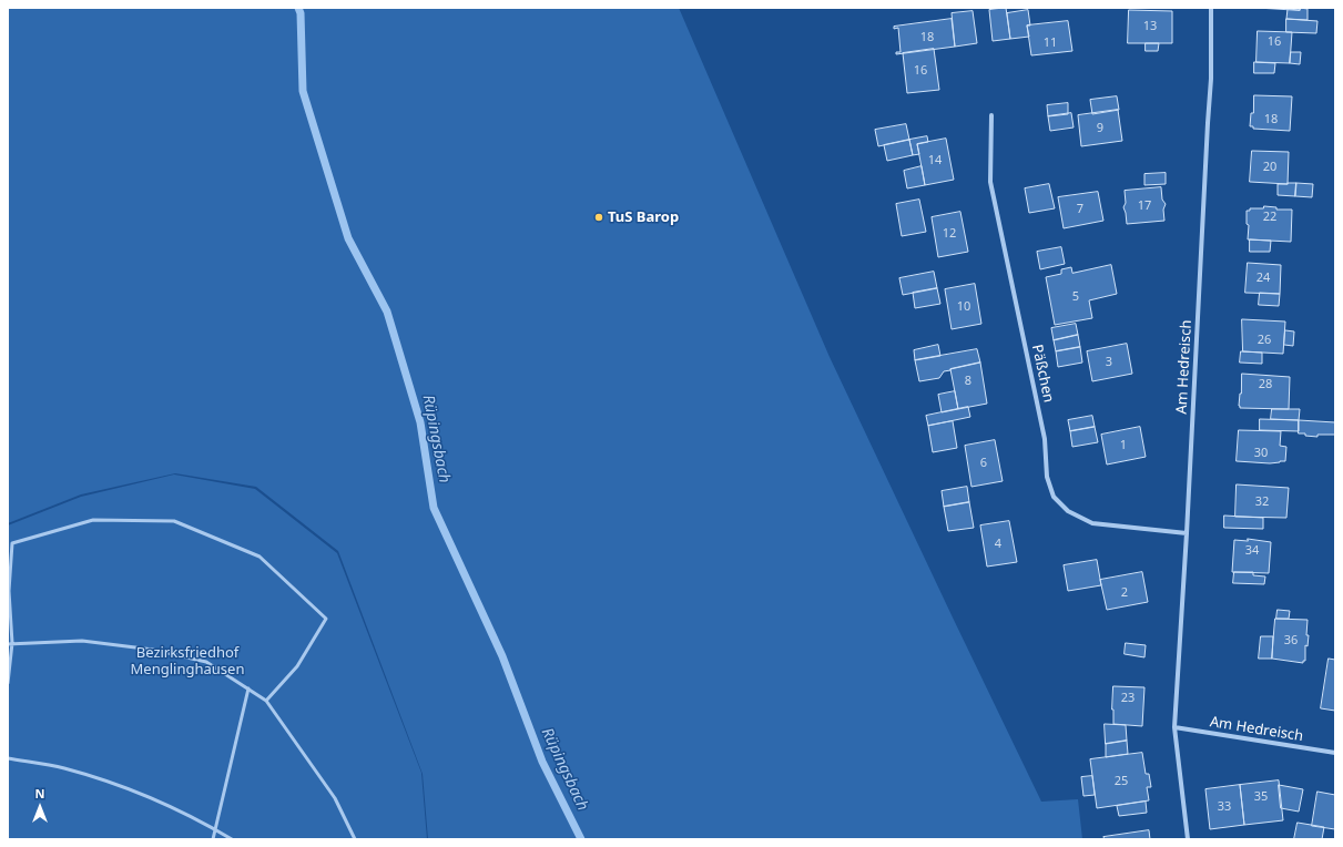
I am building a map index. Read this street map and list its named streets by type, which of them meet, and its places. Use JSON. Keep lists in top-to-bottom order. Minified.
{"streets":{"street":["Am Hedreisch","Päßchen"]},"crossings":[["Am Hedreisch","Päßchen"]],"water":["Rüpingsbach"],"parks":["Bezirksfriedhof Menglinghausen"],"places":["TuS Barop"],"house_numbers":["13","18","16","11","16","18","9","14","20","17","7","22","12","24","5","10","26","3","8","28","1","30","6","32","4","34","2","36","23","25","35","33"],"north":"top"}
